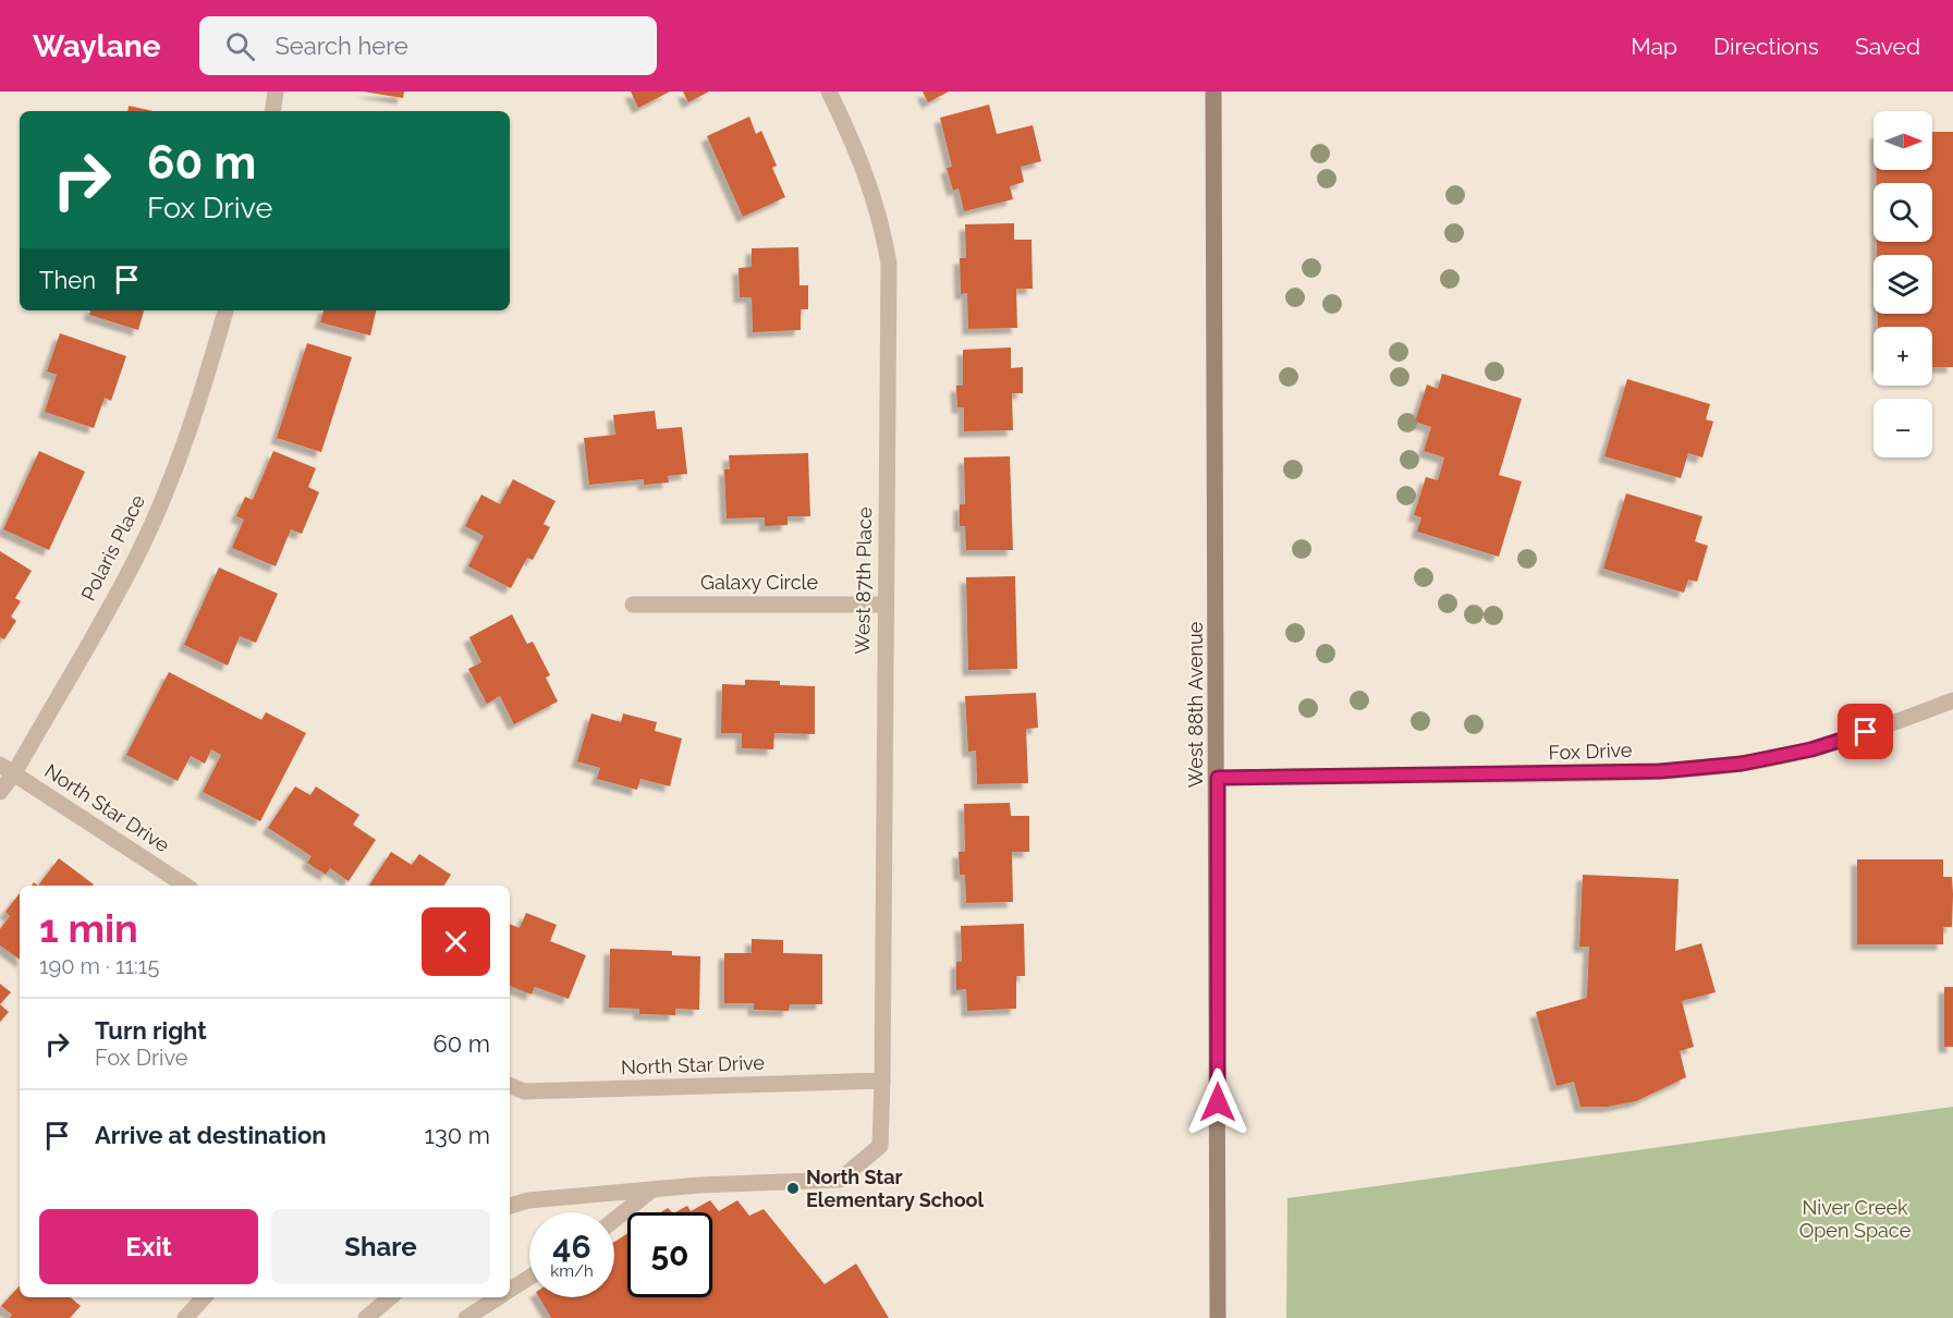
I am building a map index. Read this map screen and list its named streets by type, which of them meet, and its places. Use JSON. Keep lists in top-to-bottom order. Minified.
{"streets":{"main road":["West 88th Avenue"],"street":["Polaris Place","West 87th Place","Galaxy Circle","Fox Drive","North Star Drive"]},"crossings":[["Polaris Place","North Star Drive"],["West 87th Place","Galaxy Circle"],["West 87th Place","North Star Drive"],["West 88th Avenue","Fox Drive"]],"parks":["Niver Creek Open Space"],"places":["North Star Elementary School"],"north":"right","page":{"header":"Waylane","search":"Search here","nav":["Map","Directions","Saved"],"map_buttons":["+","−"],"turn":["60 m","Fox Drive"],"then":"Then","heading":["1 min","190 m · 11:15"],"list":[{"name":"Turn right","note":"Fox Drive","value":"60 m"},{"name":"Arrive at destination","value":"130 m"}],"buttons":["Exit","Share"],"speed":"46 km/h","limit":"50"}}
